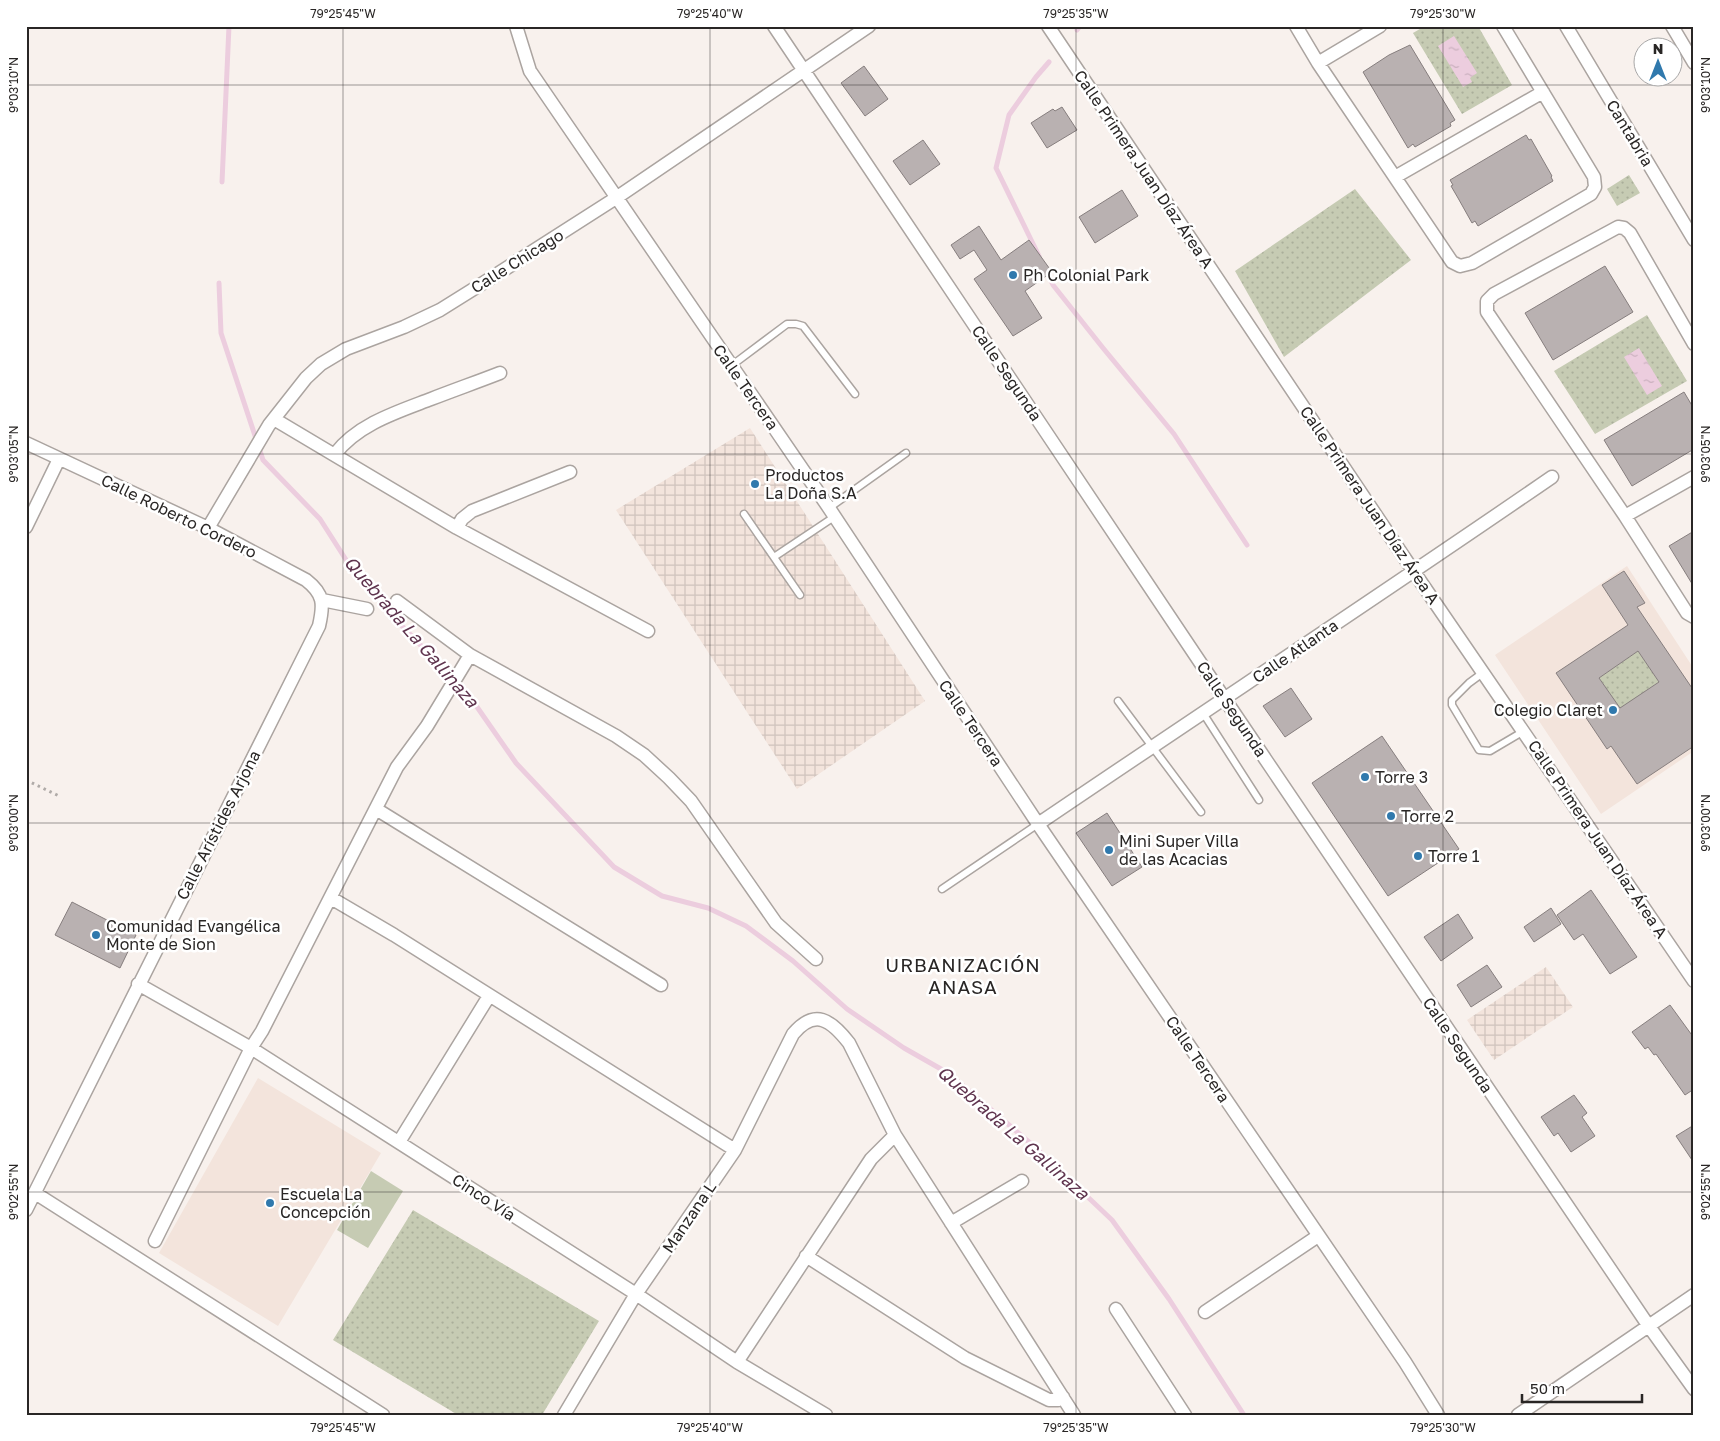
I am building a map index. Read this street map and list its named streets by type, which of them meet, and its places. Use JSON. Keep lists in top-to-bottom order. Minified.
{"streets":{"street":["Cantabria","Calle Primera Juan Díaz Área A","Calle Chicago","Calle Segunda","Calle Tercera","Calle Roberto Cordero","Calle Atlanta","Calle Arístides Arjona","Cinco Vía","Manzana L"]},"crossings":[["Calle Primera Juan Díaz Área A","Calle Atlanta"],["Calle Chicago","Calle Segunda"],["Calle Chicago","Calle Tercera"],["Calle Chicago","Calle Roberto Cordero"],["Calle Segunda","Calle Atlanta"],["Calle Tercera","Calle Atlanta"],["Calle Roberto Cordero","Calle Arístides Arjona"],["Calle Arístides Arjona","Cinco Vía"],["Cinco Vía","Manzana L"]],"districts":["URBANIZACIÓN ANASA"],"water":["Quebrada La Gallinaza"],"places":["Ph Colonial Park","Productos La Doña S.A","Colegio Claret","Torre 3","Torre 2","Mini Super Villa de las Acacias","Torre 1","Comunidad Evangélica Monte de Sion","Escuela La Concepción"],"scale_bar":"50 m","north":"top","coordinates":["79°25'45\"W","79°25'40\"W","79°25'35\"W","79°25'30\"W","9°03'10\"N","9°03'05\"N","9°03'00\"N","9°02'55\"N"]}
